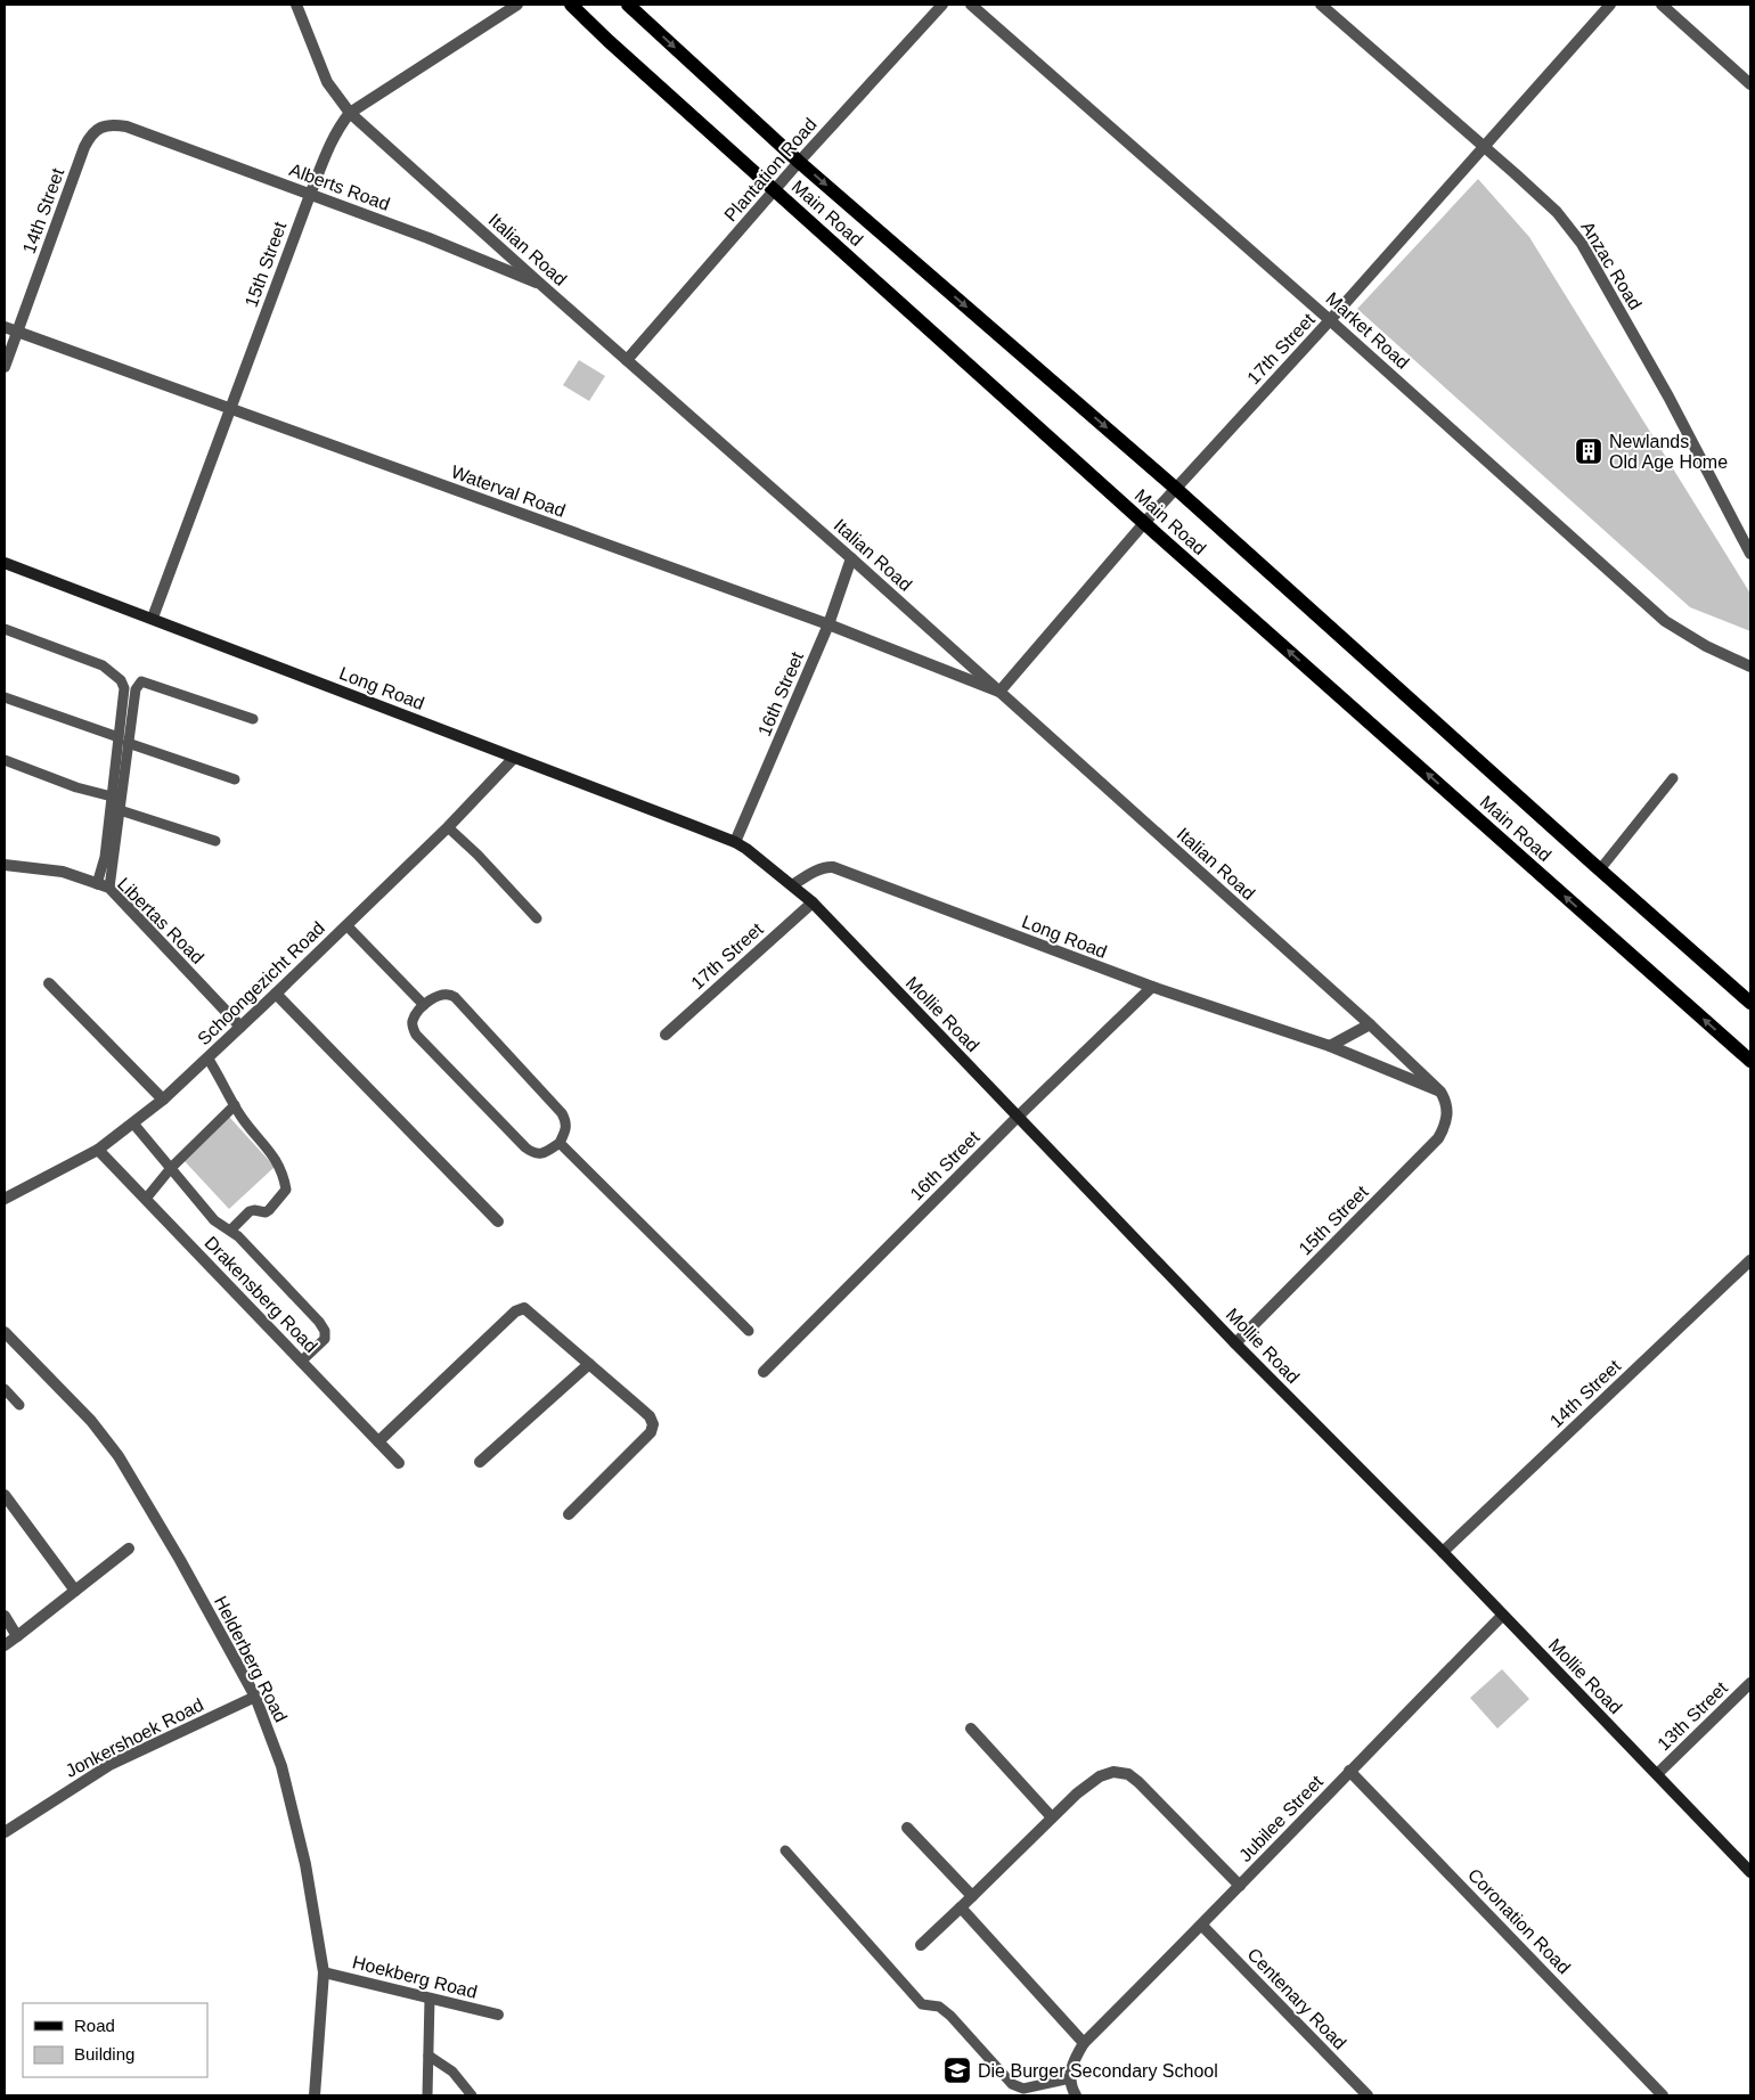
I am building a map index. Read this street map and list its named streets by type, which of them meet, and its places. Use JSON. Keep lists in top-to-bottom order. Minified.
{"streets":{"main road":["Main Road","Long Road","Mollie Road"],"street":["Plantation Road","Alberts Road","14th Street","Italian Road","15th Street","Anzac Road","Market Road","17th Street","Waterval Road","16th Street","Libertas Road","Schoongezicht Road","Drakensberg Road","Helderberg Road","13th Street","Jonkershoek Road","Jubilee Street","Coronation Road","Hoekberg Road","Centenary Road"]},"crossings":[["Plantation Road","Main Road"],["Plantation Road","Italian Road"],["Alberts Road","14th Street"],["Alberts Road","Italian Road"],["Alberts Road","15th Street"],["14th Street","Waterval Road"],["14th Street","Mollie Road"],["Main Road","17th Street"],["Italian Road","15th Street"],["Italian Road","17th Street"],["Italian Road","Waterval Road"],["Italian Road","Long Road"],["Italian Road","16th Street"],["15th Street","Waterval Road"],["15th Street","Long Road"],["15th Street","Mollie Road"],["Anzac Road","17th Street"],["Market Road","17th Street"],["17th Street","Waterval Road"],["17th Street","Mollie Road"],["Waterval Road","16th Street"],["Long Road","16th Street"],["Long Road","Schoongezicht Road"],["Long Road","Mollie Road"],["16th Street","Mollie Road"],["Libertas Road","Schoongezicht Road"],["Schoongezicht Road","Drakensberg Road"],["Mollie Road","13th Street"],["Mollie Road","Jubilee Street"],["Helderberg Road","Jonkershoek Road"],["Helderberg Road","Hoekberg Road"],["Jubilee Street","Coronation Road"],["Jubilee Street","Centenary Road"]],"places":{"building":["Newlands Old Age Home"],"school or university":["Die Burger Secondary School"]},"legend":["Road","Building"]}
